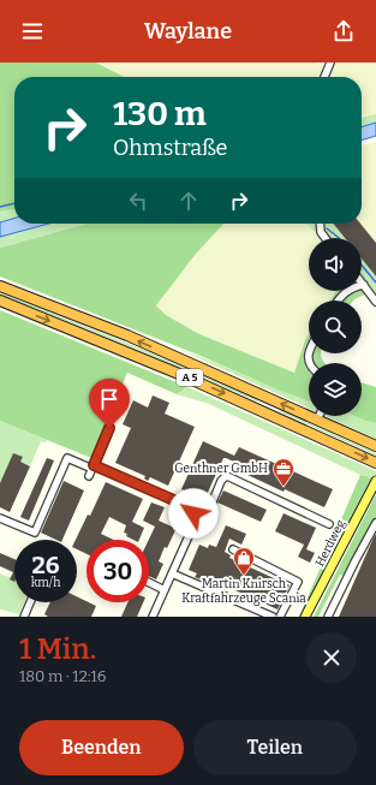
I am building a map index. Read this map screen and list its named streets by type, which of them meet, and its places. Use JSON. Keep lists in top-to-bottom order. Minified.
{"streets":{"highway":["A 5"],"main road":["Herdweg"]},"places":{"office":["Genthner GmbH"],"shop":["Martin Knirsch Kraftfahrzeuge Scania"]},"page":{"header":"Waylane","turn":["130 m","Ohmstraße"],"speed":"26 km/h","limit":"30","heading":["1 Min.","180 m · 12:16"],"buttons":["Beenden","Teilen"]}}
